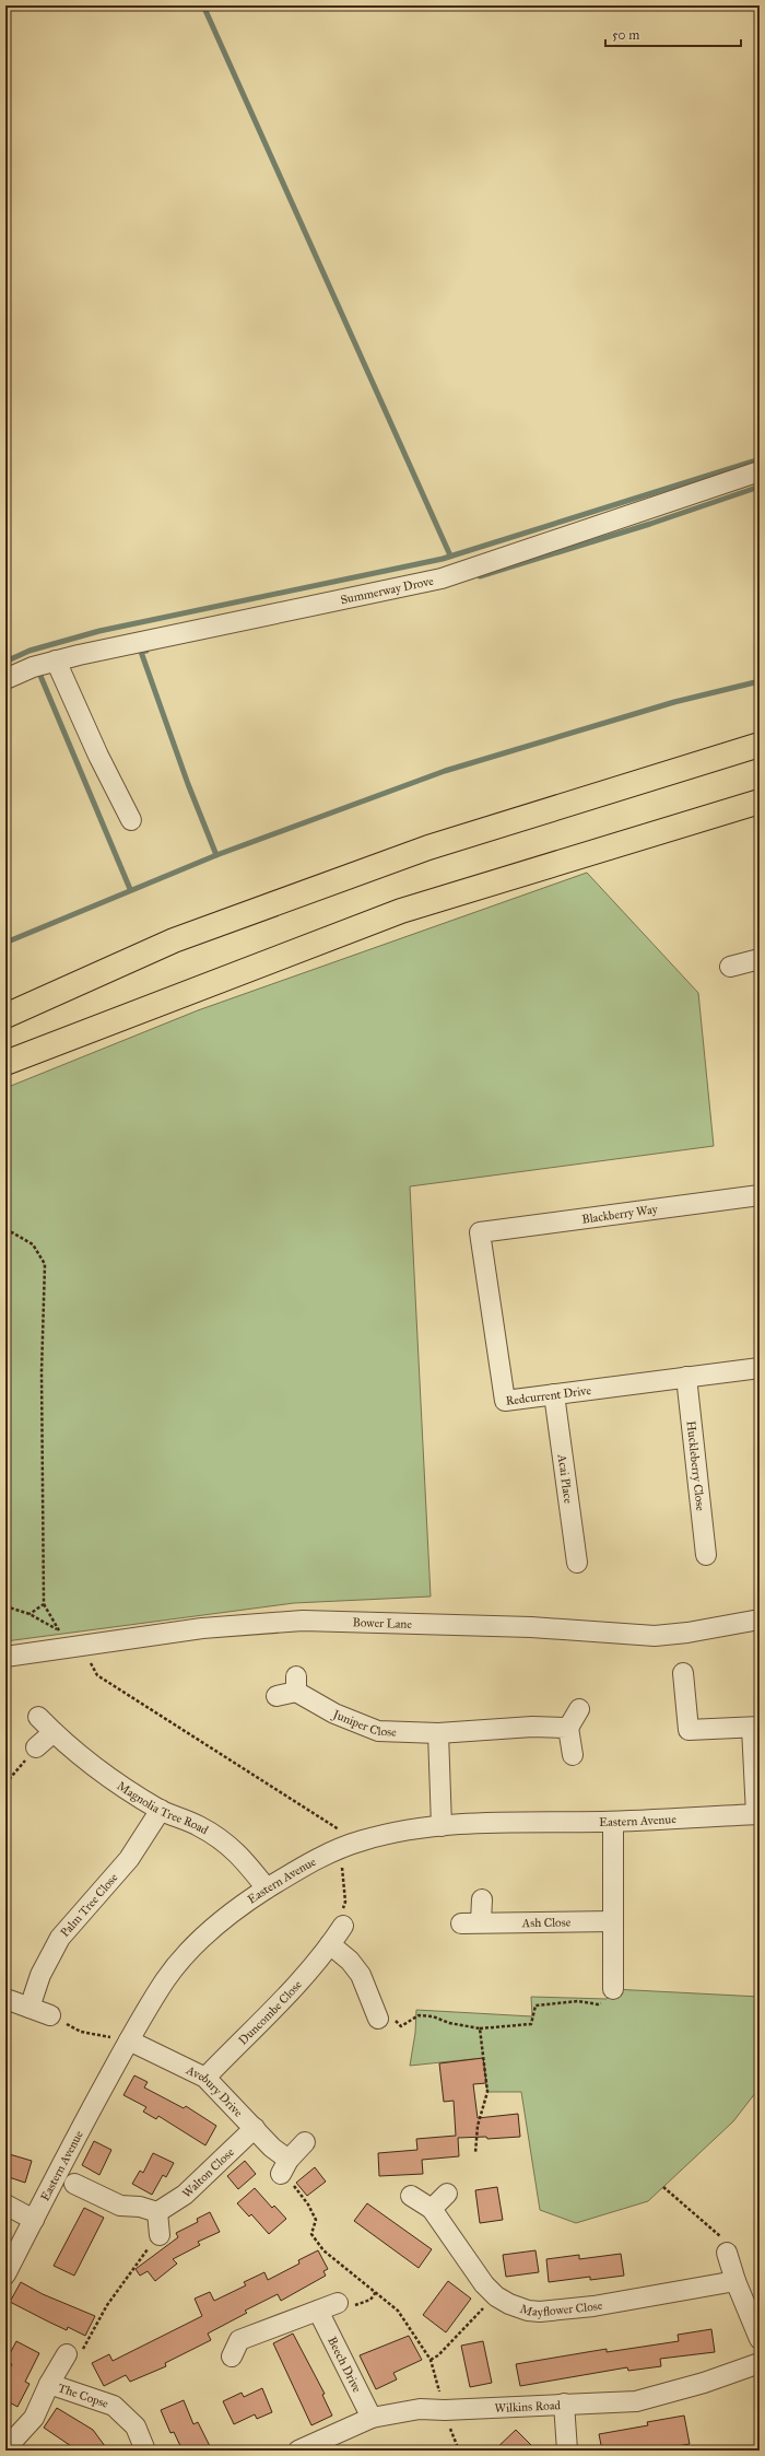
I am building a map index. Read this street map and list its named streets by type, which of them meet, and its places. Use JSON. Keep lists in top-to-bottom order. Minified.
{"streets":{"street":["Summerway Drove","Blackberry Way","Redcurrent Drive","Huckleberry Close","Acai Place","Bower Lane","Juniper Close","Magnolia Tree Road","Eastern Avenue","Palm Tree Close","Ash Close","Duncombe Close","Avebury Drive","Walton Close","Mayflower Close","Beech Drive","The Copse","Wilkins Road"]},"crossings":[["Blackberry Way","Redcurrent Drive"],["Redcurrent Drive","Huckleberry Close"],["Redcurrent Drive","Acai Place"],["Magnolia Tree Road","Eastern Avenue"],["Magnolia Tree Road","Palm Tree Close"],["Eastern Avenue","Avebury Drive"],["Duncombe Close","Avebury Drive"],["Avebury Drive","Walton Close"],["Beech Drive","Wilkins Road"]],"scale_bar":"50 m"}
